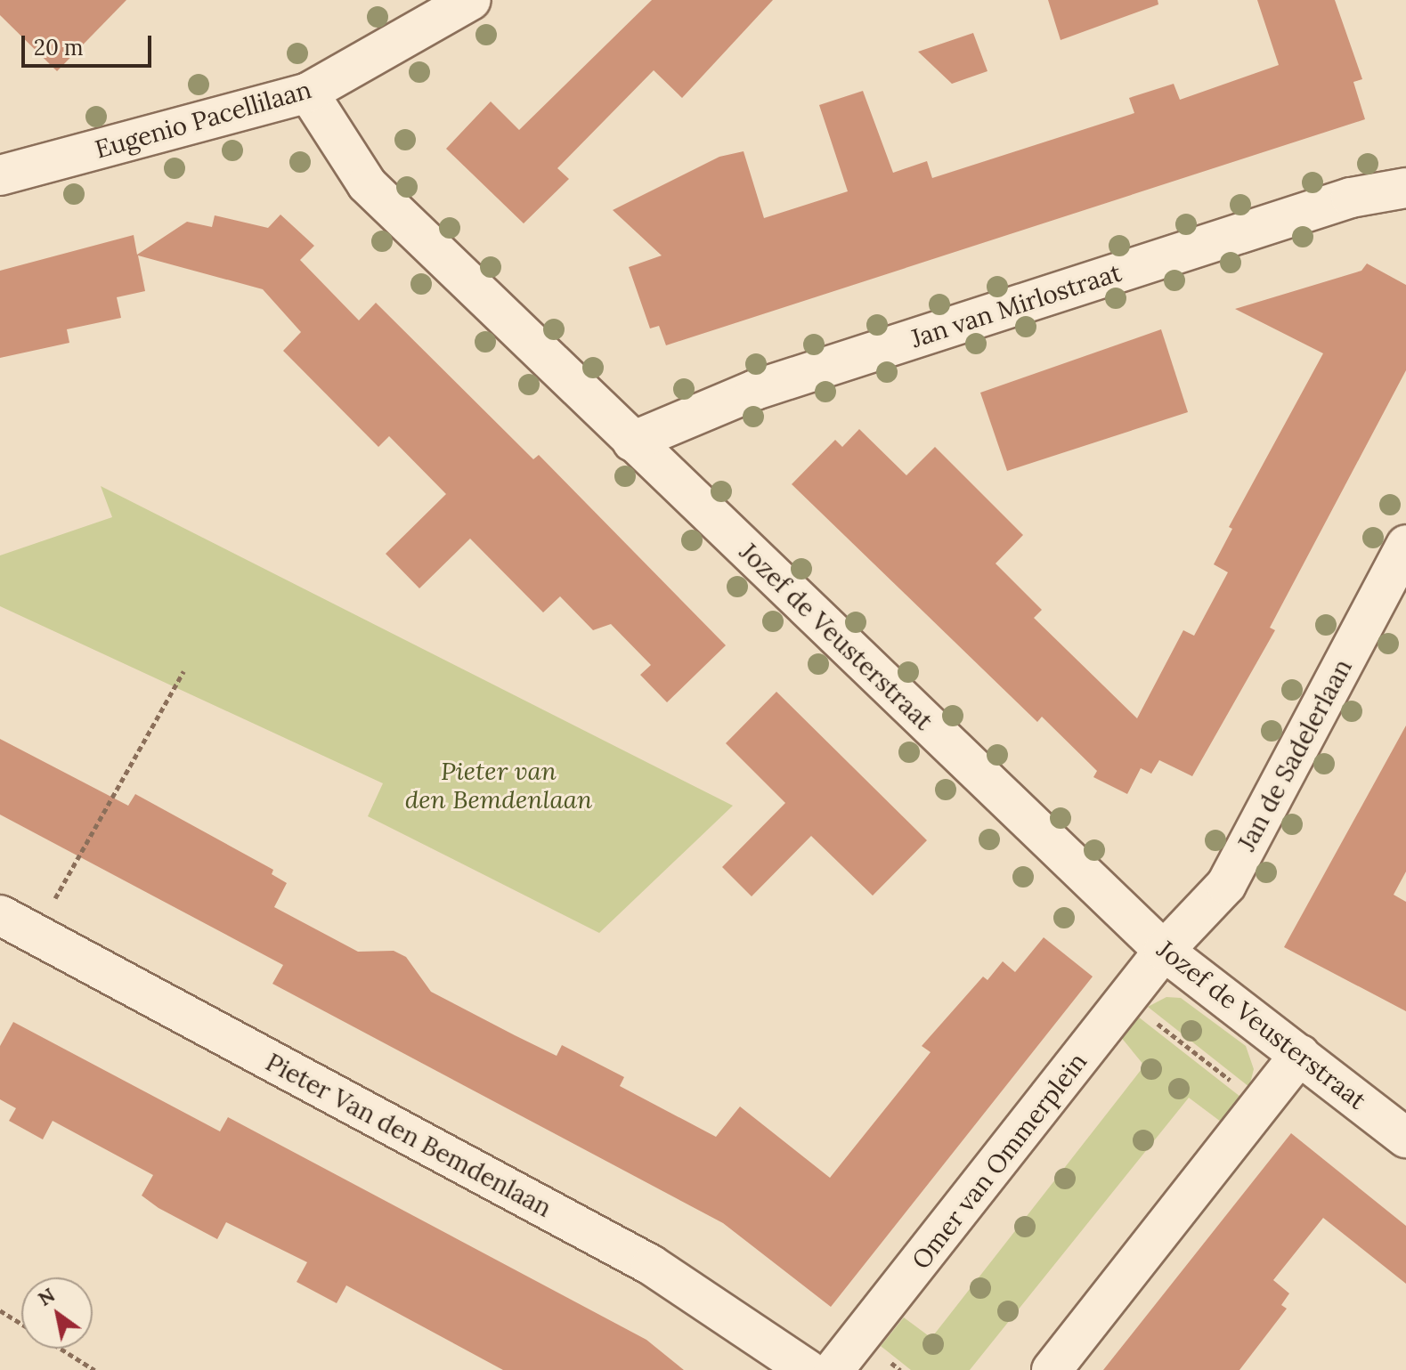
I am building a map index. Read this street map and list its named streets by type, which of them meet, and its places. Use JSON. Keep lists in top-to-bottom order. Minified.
{"streets":{"street":["Eugenio Pacellilaan","Jan van Mirlostraat","Jozef de Veusterstraat","Jan de Sadelerlaan","Pieter Van den Bemdenlaan","Omer van Ommerplein"]},"crossings":[["Eugenio Pacellilaan","Jozef de Veusterstraat"],["Jan van Mirlostraat","Jozef de Veusterstraat"],["Jozef de Veusterstraat","Jan de Sadelerlaan"],["Jozef de Veusterstraat","Omer van Ommerplein"],["Jan de Sadelerlaan","Omer van Ommerplein"]],"parks":["Pieter van den Bemdenlaan"],"scale_bar":"20 m","north":"top left"}
